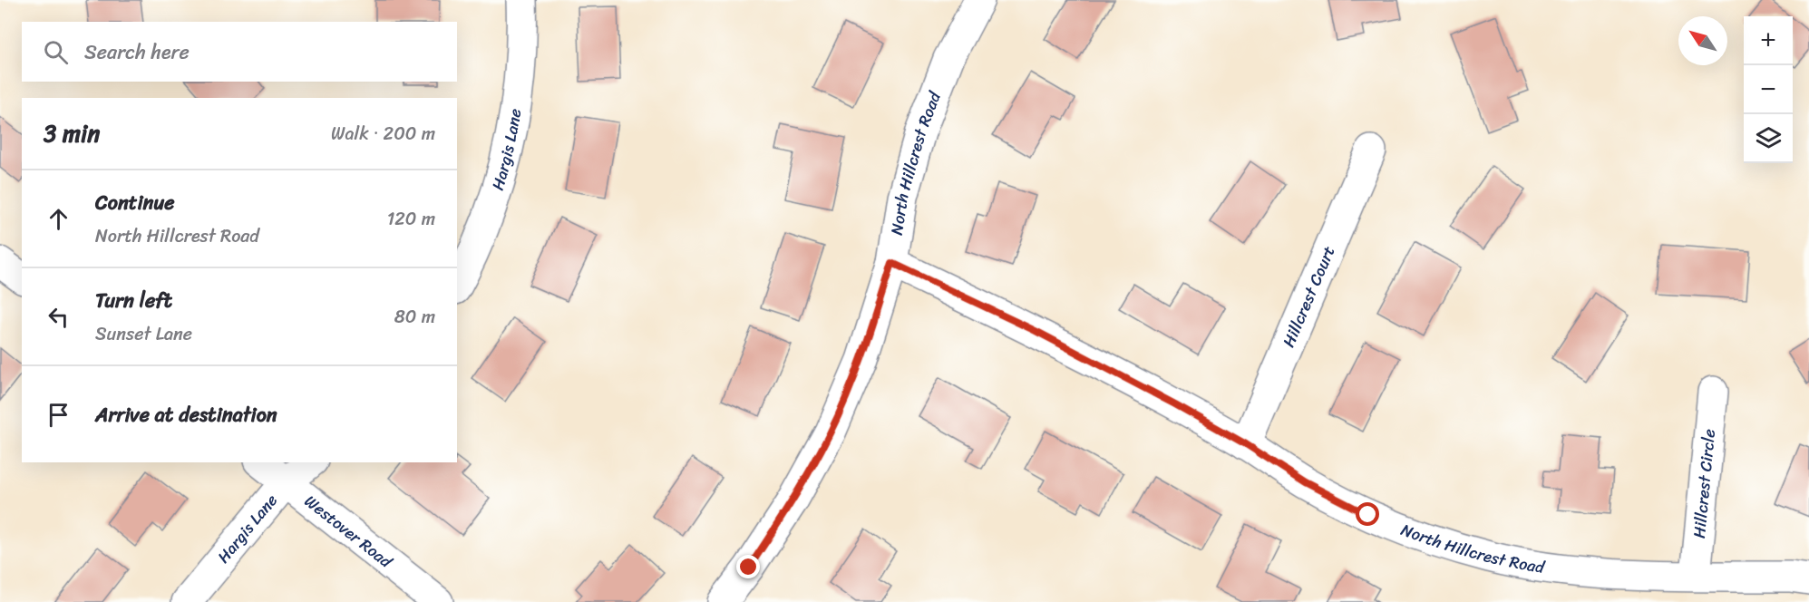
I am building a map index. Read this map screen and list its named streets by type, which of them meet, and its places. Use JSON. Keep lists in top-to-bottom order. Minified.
{"streets":{"street":["Hargis Lane","North Hillcrest Road","Hillcrest Court","Hillcrest Circle","Westover Road"]},"crossings":[["Hargis Lane","Westover Road"],["North Hillcrest Road","Hillcrest Court"],["North Hillcrest Road","Hillcrest Circle"]],"north":"top left","page":{"map_buttons":["+","−"],"search":"Search here","heading":["3 min","Walk · 200 m"],"list":[["Continue","North Hillcrest Road","120 m"],["Turn left","Sunset Lane","80 m"],"Arrive at destination"]}}
